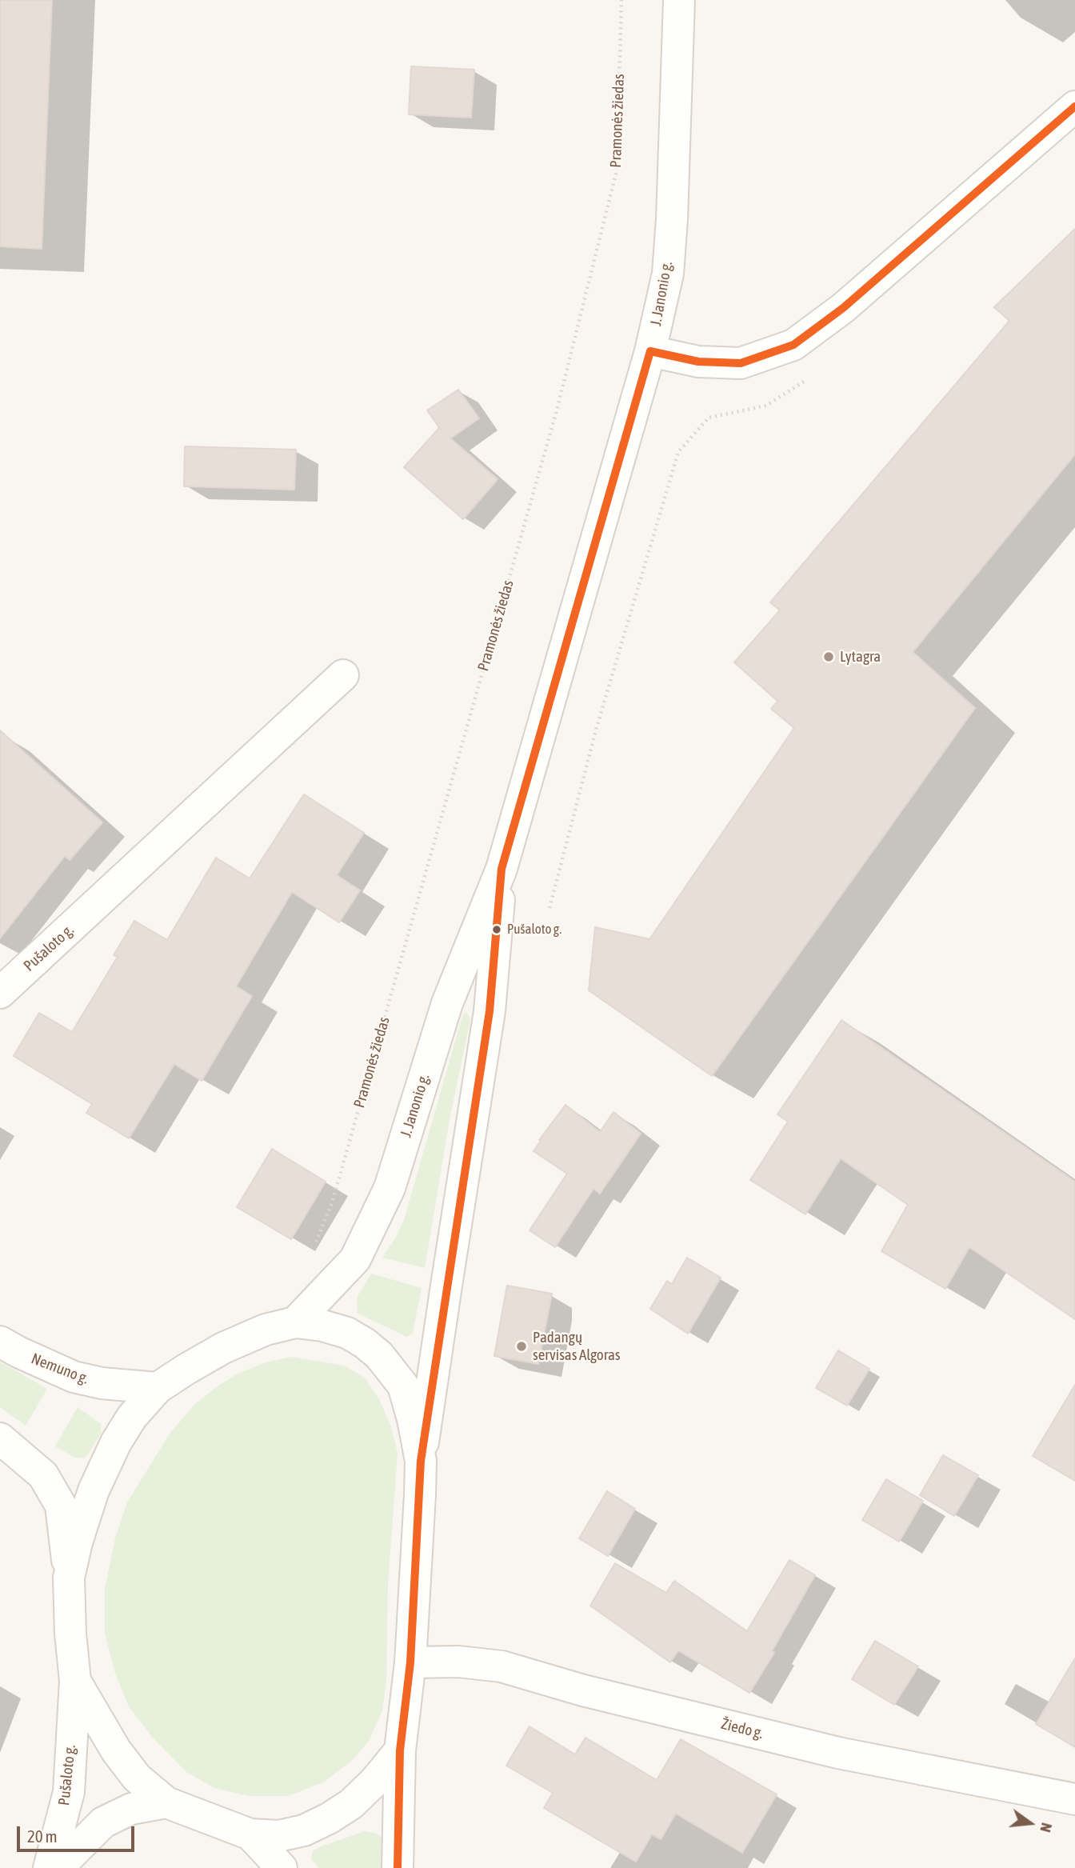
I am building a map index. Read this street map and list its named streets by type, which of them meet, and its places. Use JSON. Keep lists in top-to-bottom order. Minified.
{"streets":{"main road":["J. Janonio g.","Pušaloto g.","Nemuno g.","Žiedo g."],"path":["Pramonės žiedas"]},"places":["Lytagra","Pušaloto g.","Padangų servisas Algoras"],"scale_bar":"20 m","north":"right"}
